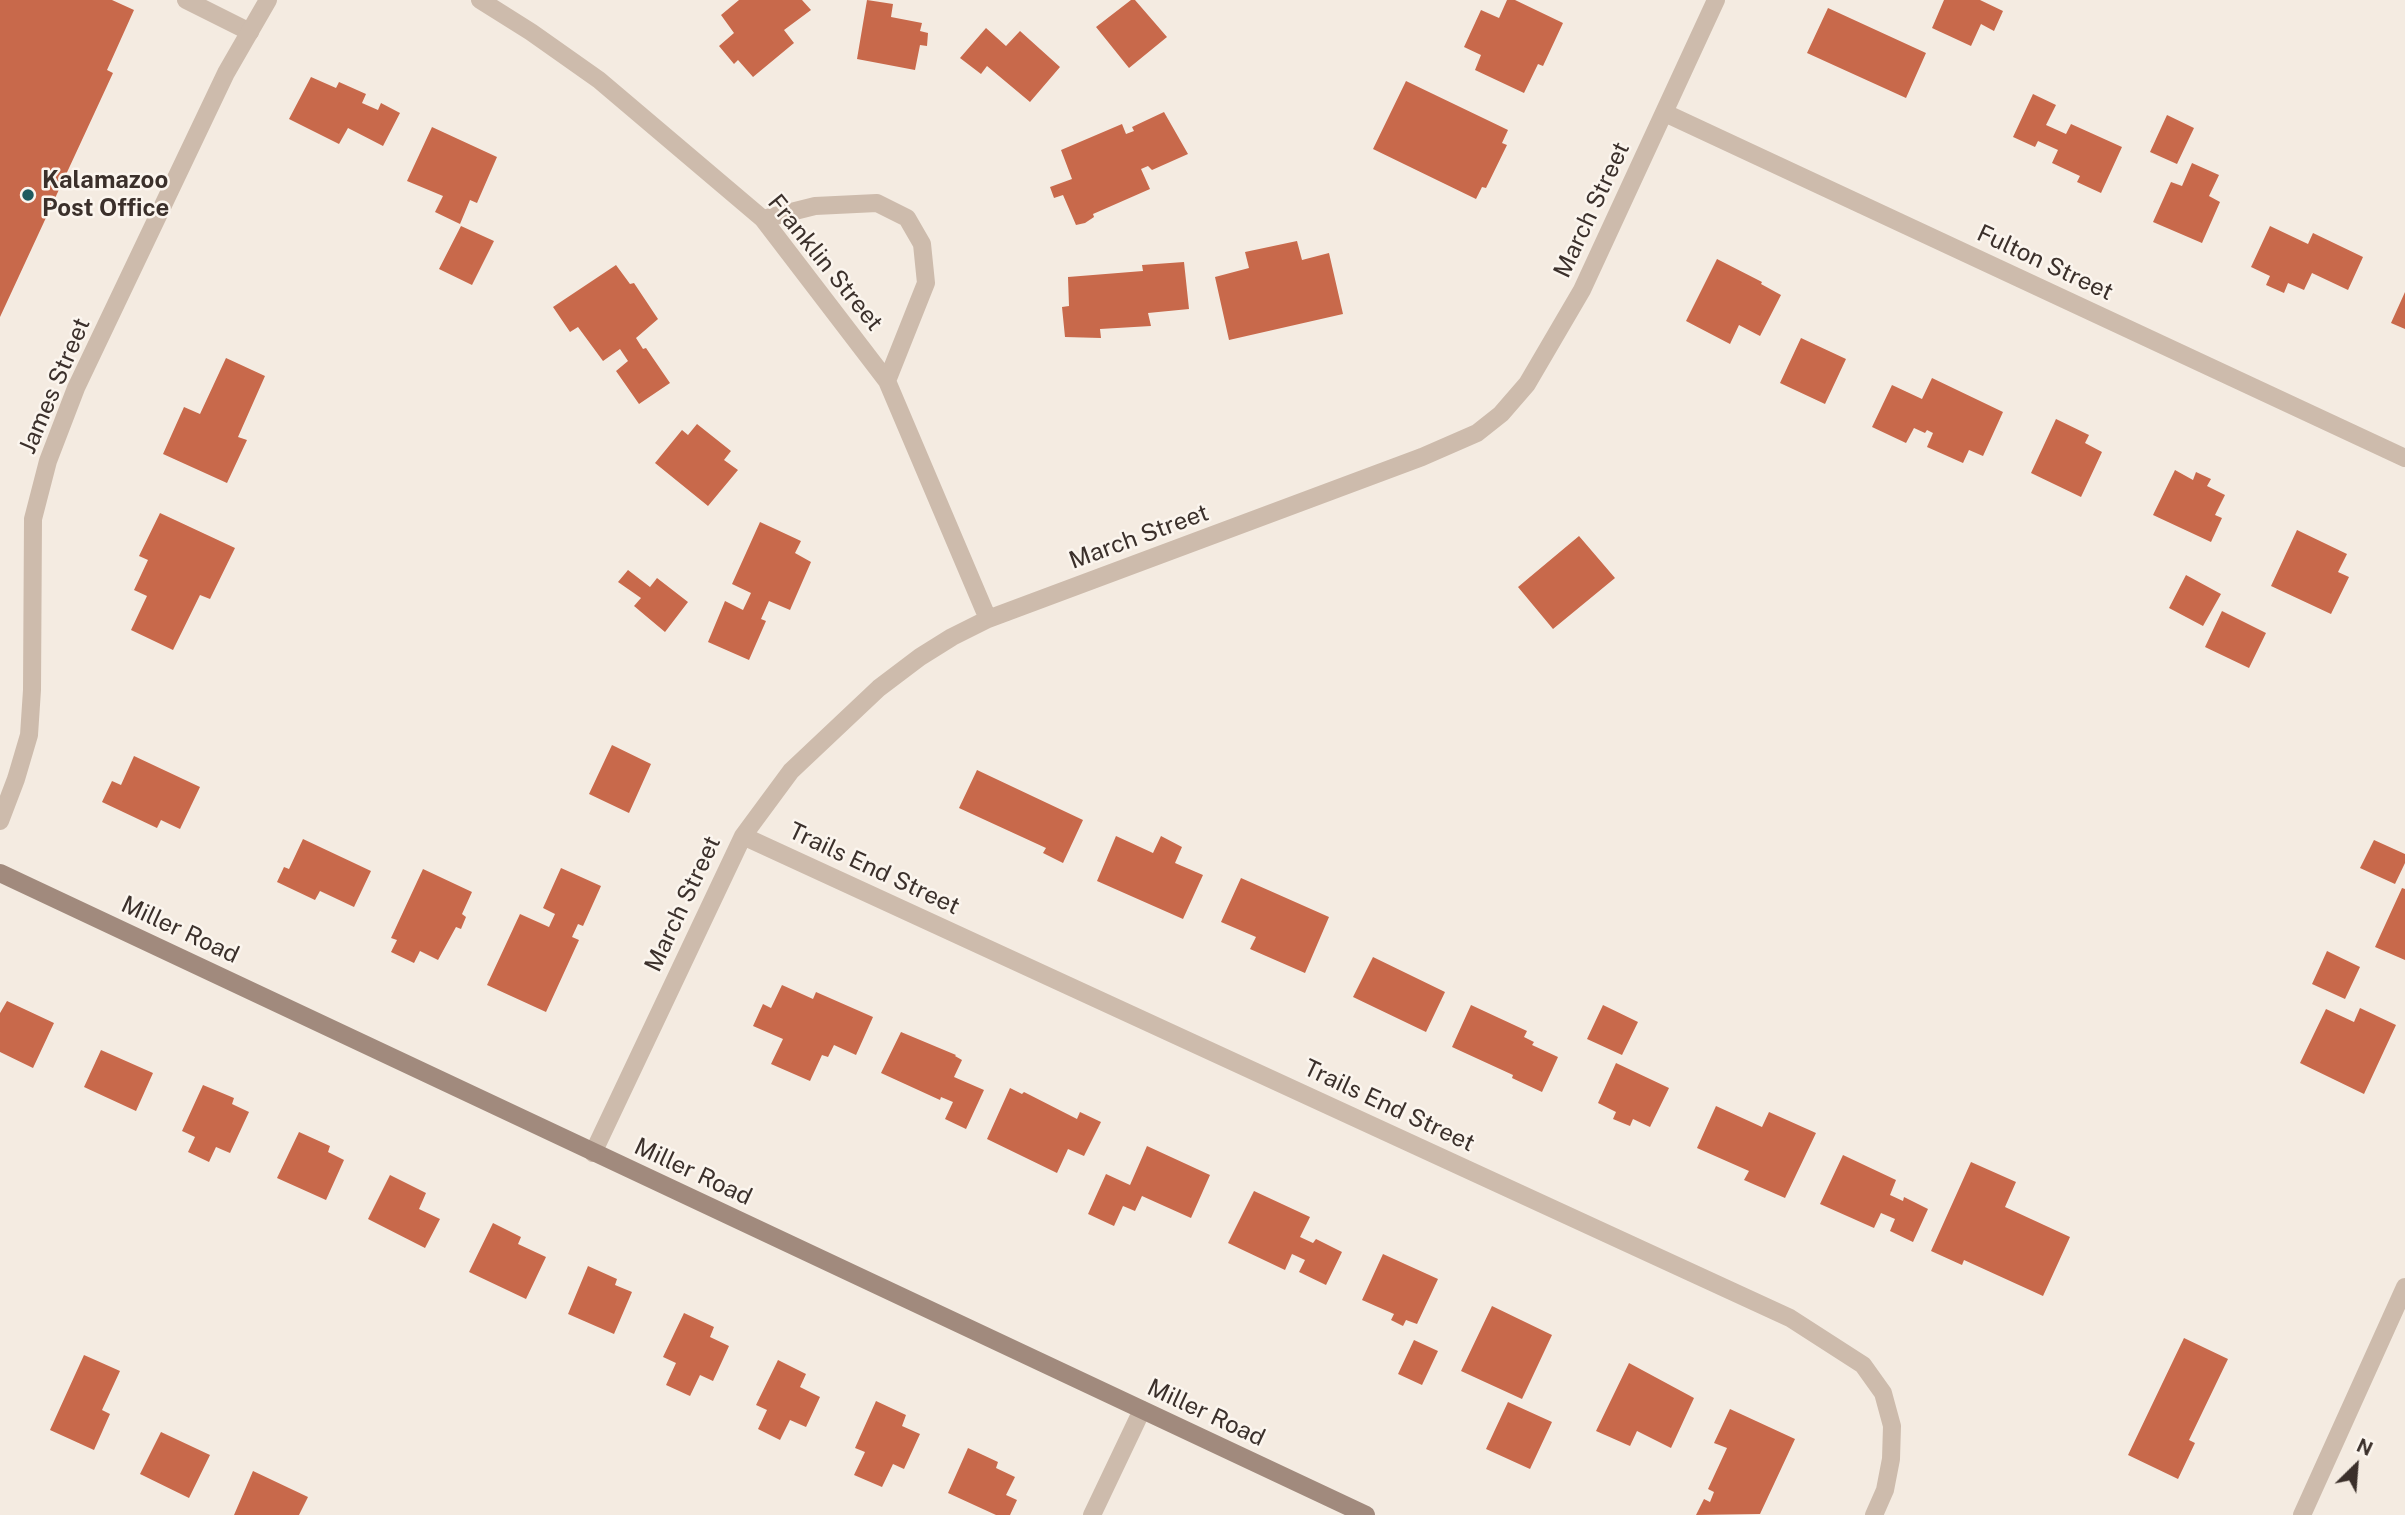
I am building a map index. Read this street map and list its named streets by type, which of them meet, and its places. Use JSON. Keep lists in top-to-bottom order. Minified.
{"streets":{"street":["March Street","Franklin Street","Fulton Street","James Street","Trails End Street","Miller Road"]},"crossings":[["March Street","Franklin Street"],["March Street","Fulton Street"],["March Street","Trails End Street"],["March Street","Miller Road"]],"places":["Kalamazoo Post Office"],"north":"top right"}
